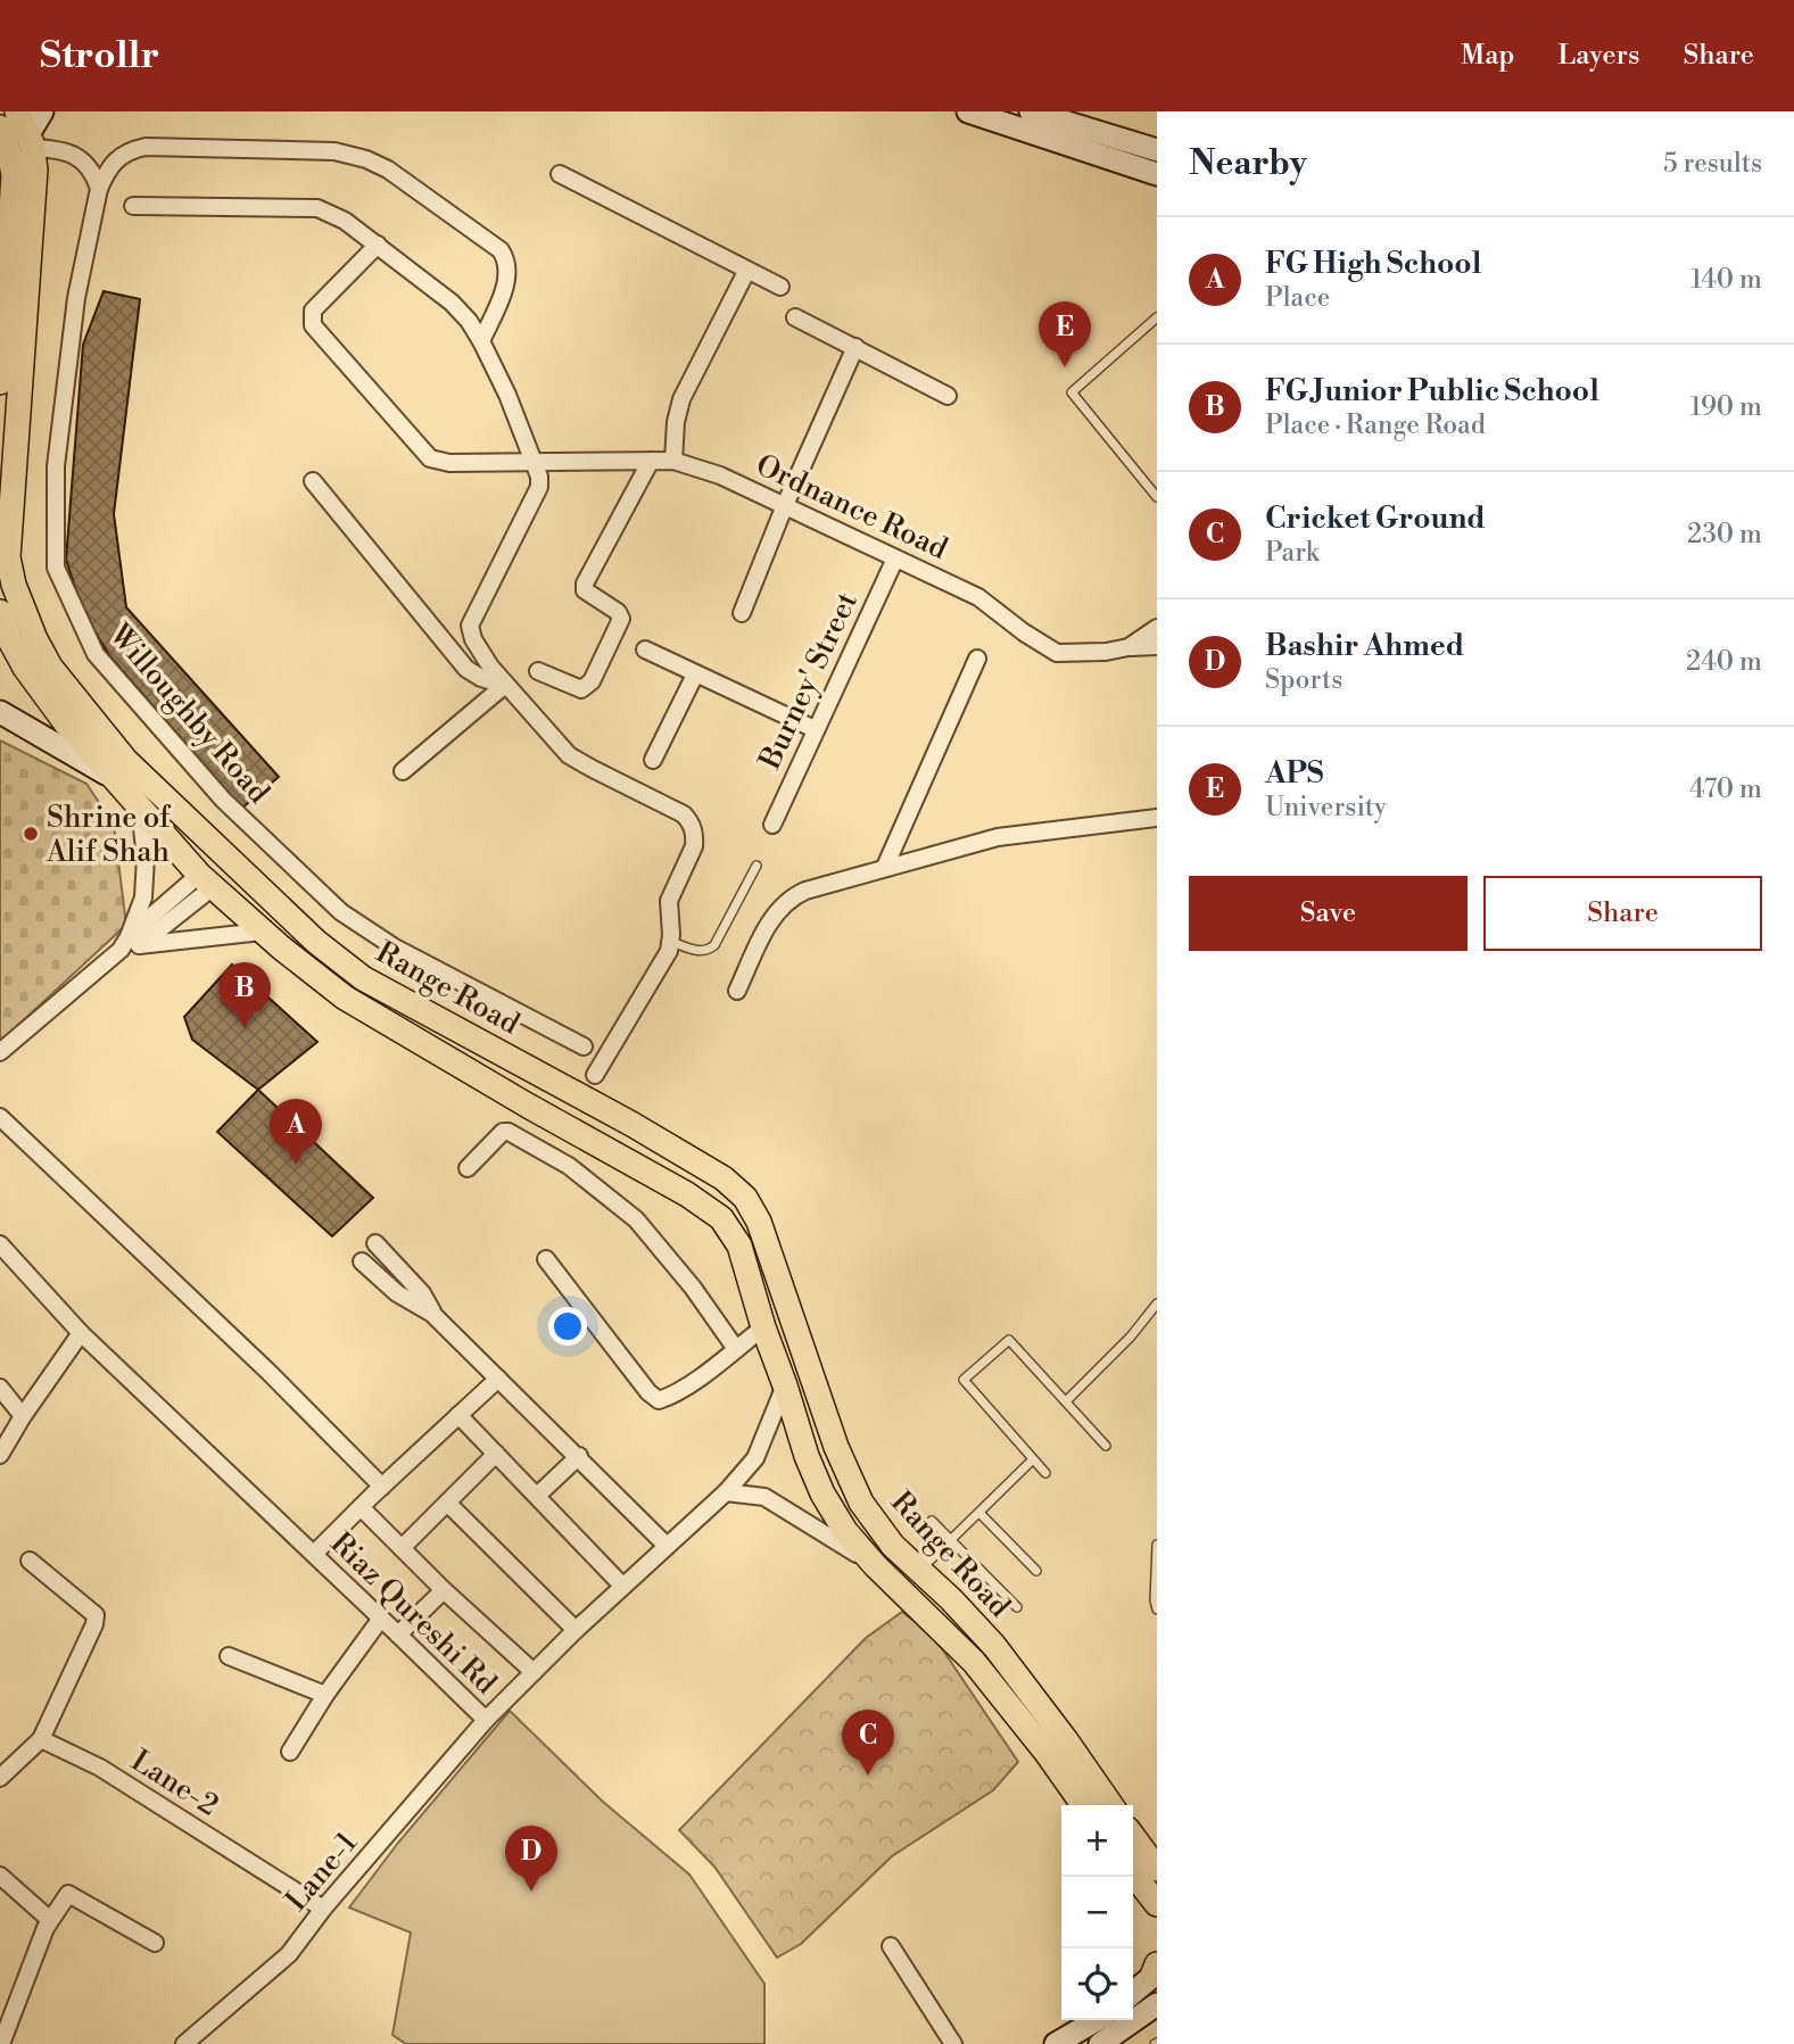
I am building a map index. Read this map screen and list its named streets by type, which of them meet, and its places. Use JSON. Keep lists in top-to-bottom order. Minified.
{"streets":{"main road":["Range Road"],"street":["Ordnance Road","Burney' Street","Willoughby Road","Riaz Qureshi Rd","Lane-2","Lane-1"]},"crossings":[["Ordnance Road","Burney' Street"],["Riaz Qureshi Rd","Lane-1"],["Lane-2","Lane-1"]],"places":["Shrine of Alif Shah"],"page":{"header":"Strollr","nav":["Map","Layers","Share"],"heading":["Nearby","5 results"],"list":[{"mark":"A","name":"FG High School","note":"Place","value":"140 m"},{"mark":"B","name":"FG Junior Public School","note":"Place · Range Road","value":"190 m"},{"mark":"C","name":"Cricket Ground","note":"Park","value":"230 m"},{"mark":"D","name":"Bashir Ahmed","note":"Sports","value":"240 m"},{"mark":"E","name":"APS","note":"University","value":"470 m"}],"pins":["E","B","A","C","D"],"buttons":["Save","Share"],"map_buttons":["+","−"]}}
